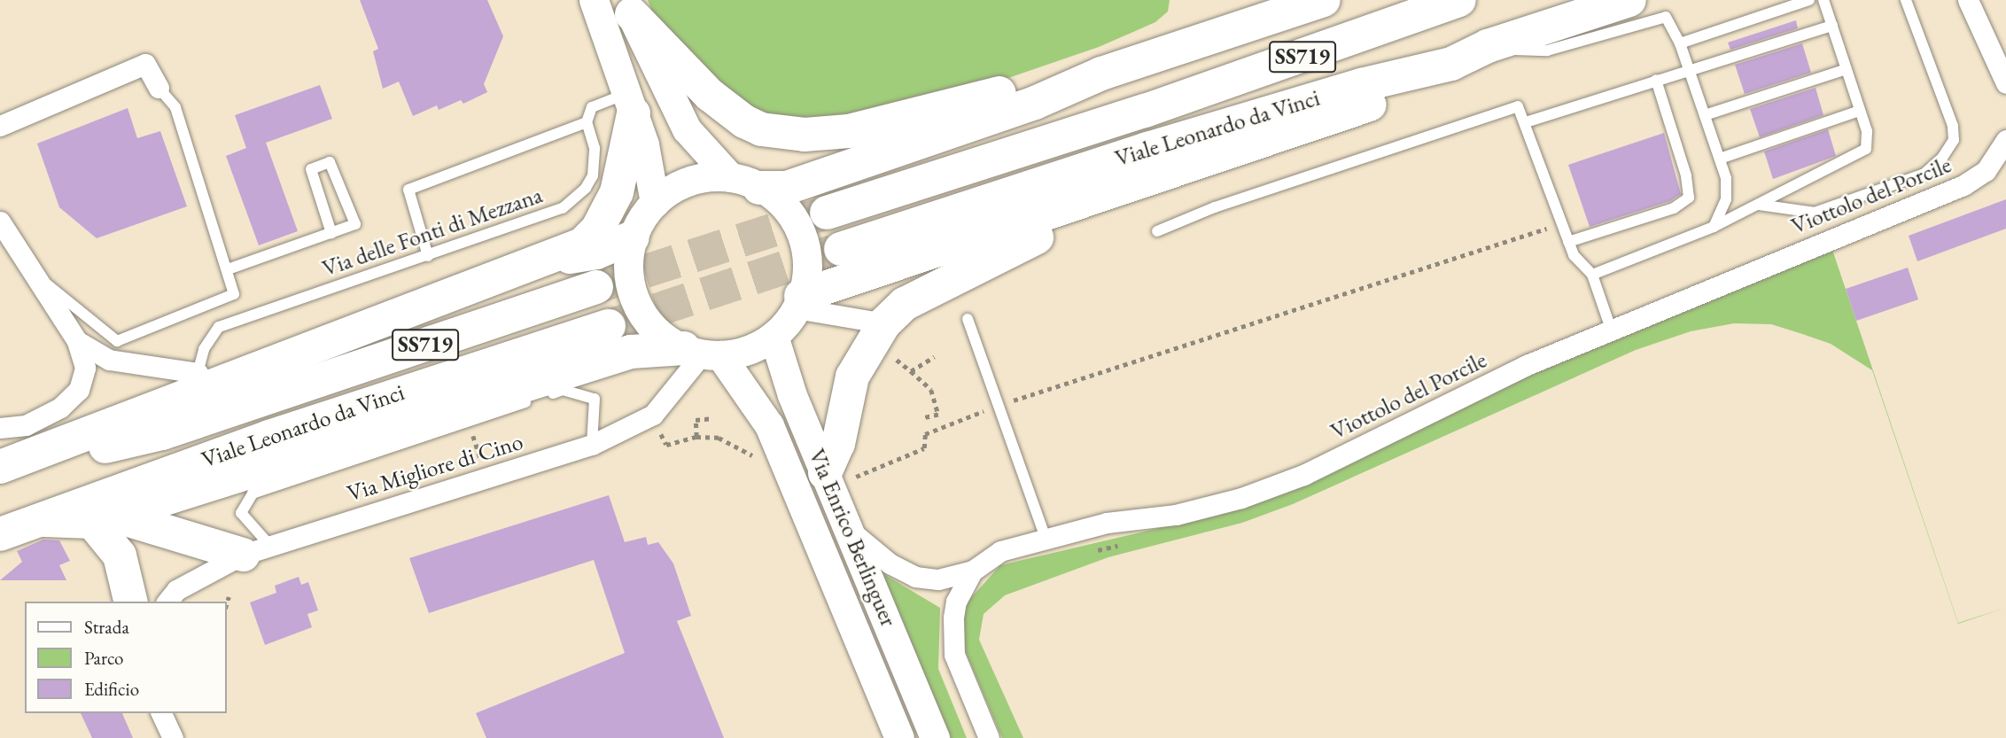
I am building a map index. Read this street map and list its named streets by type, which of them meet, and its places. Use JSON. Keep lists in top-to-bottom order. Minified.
{"streets":{"highway":["SS719","Viale Leonardo da Vinci"],"main road":["Via Enrico Berlinguer"],"street":["Viottolo del Porcile","Via Migliore di Cino"],"lane":["Via delle Fonti di Mezzana"]},"crossings":[["Via Migliore di Cino","Via Enrico Berlinguer"]],"legend":["Strada","Parco","Edificio"]}
